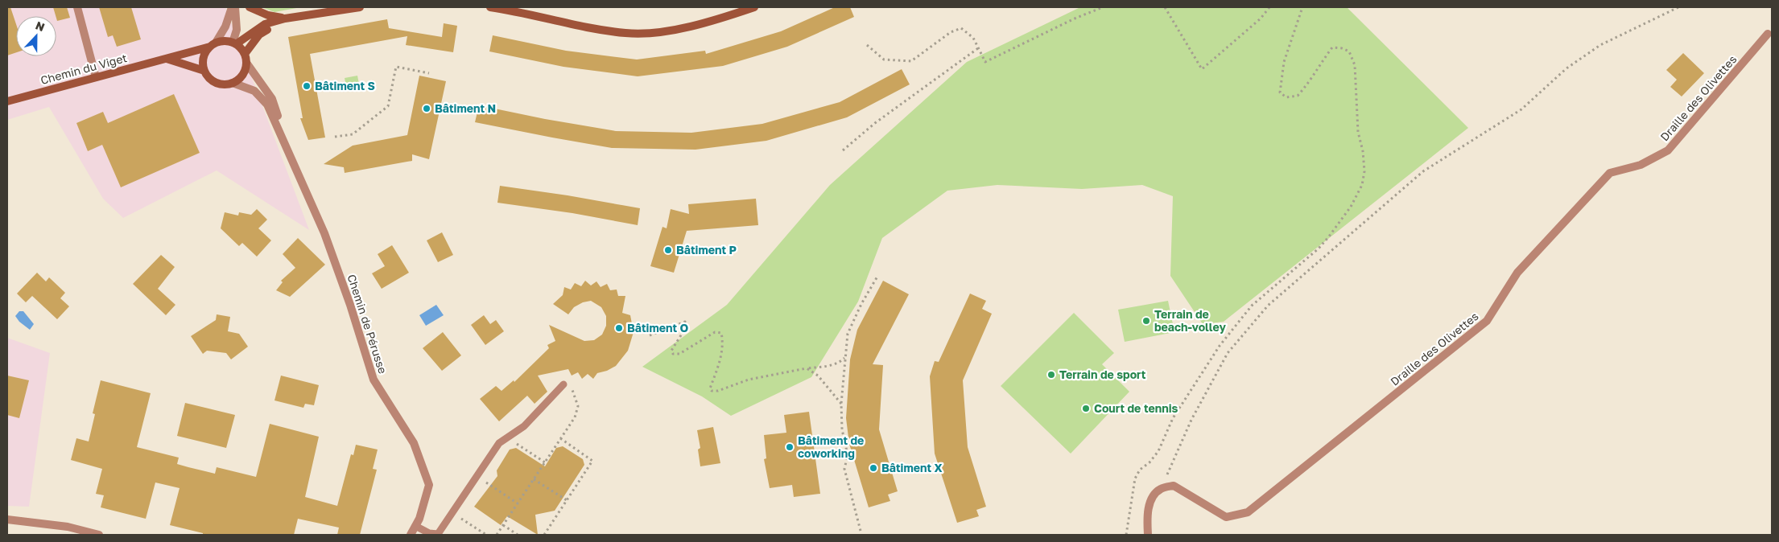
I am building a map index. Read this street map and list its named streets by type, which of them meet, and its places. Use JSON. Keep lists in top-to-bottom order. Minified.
{"streets":{"street":["Chemin du Viget","Draille des Olivettes","Chemin de Pérusse"]},"crossings":[["Chemin du Viget","Chemin de Pérusse"]],"places":["Bâtiment S","Bâtiment N","Bâtiment P","Terrain de beach-volley","Bâtiment O","Terrain de sport","Court de tennis","Bâtiment de coworking","Bâtiment X"],"north":"top"}
